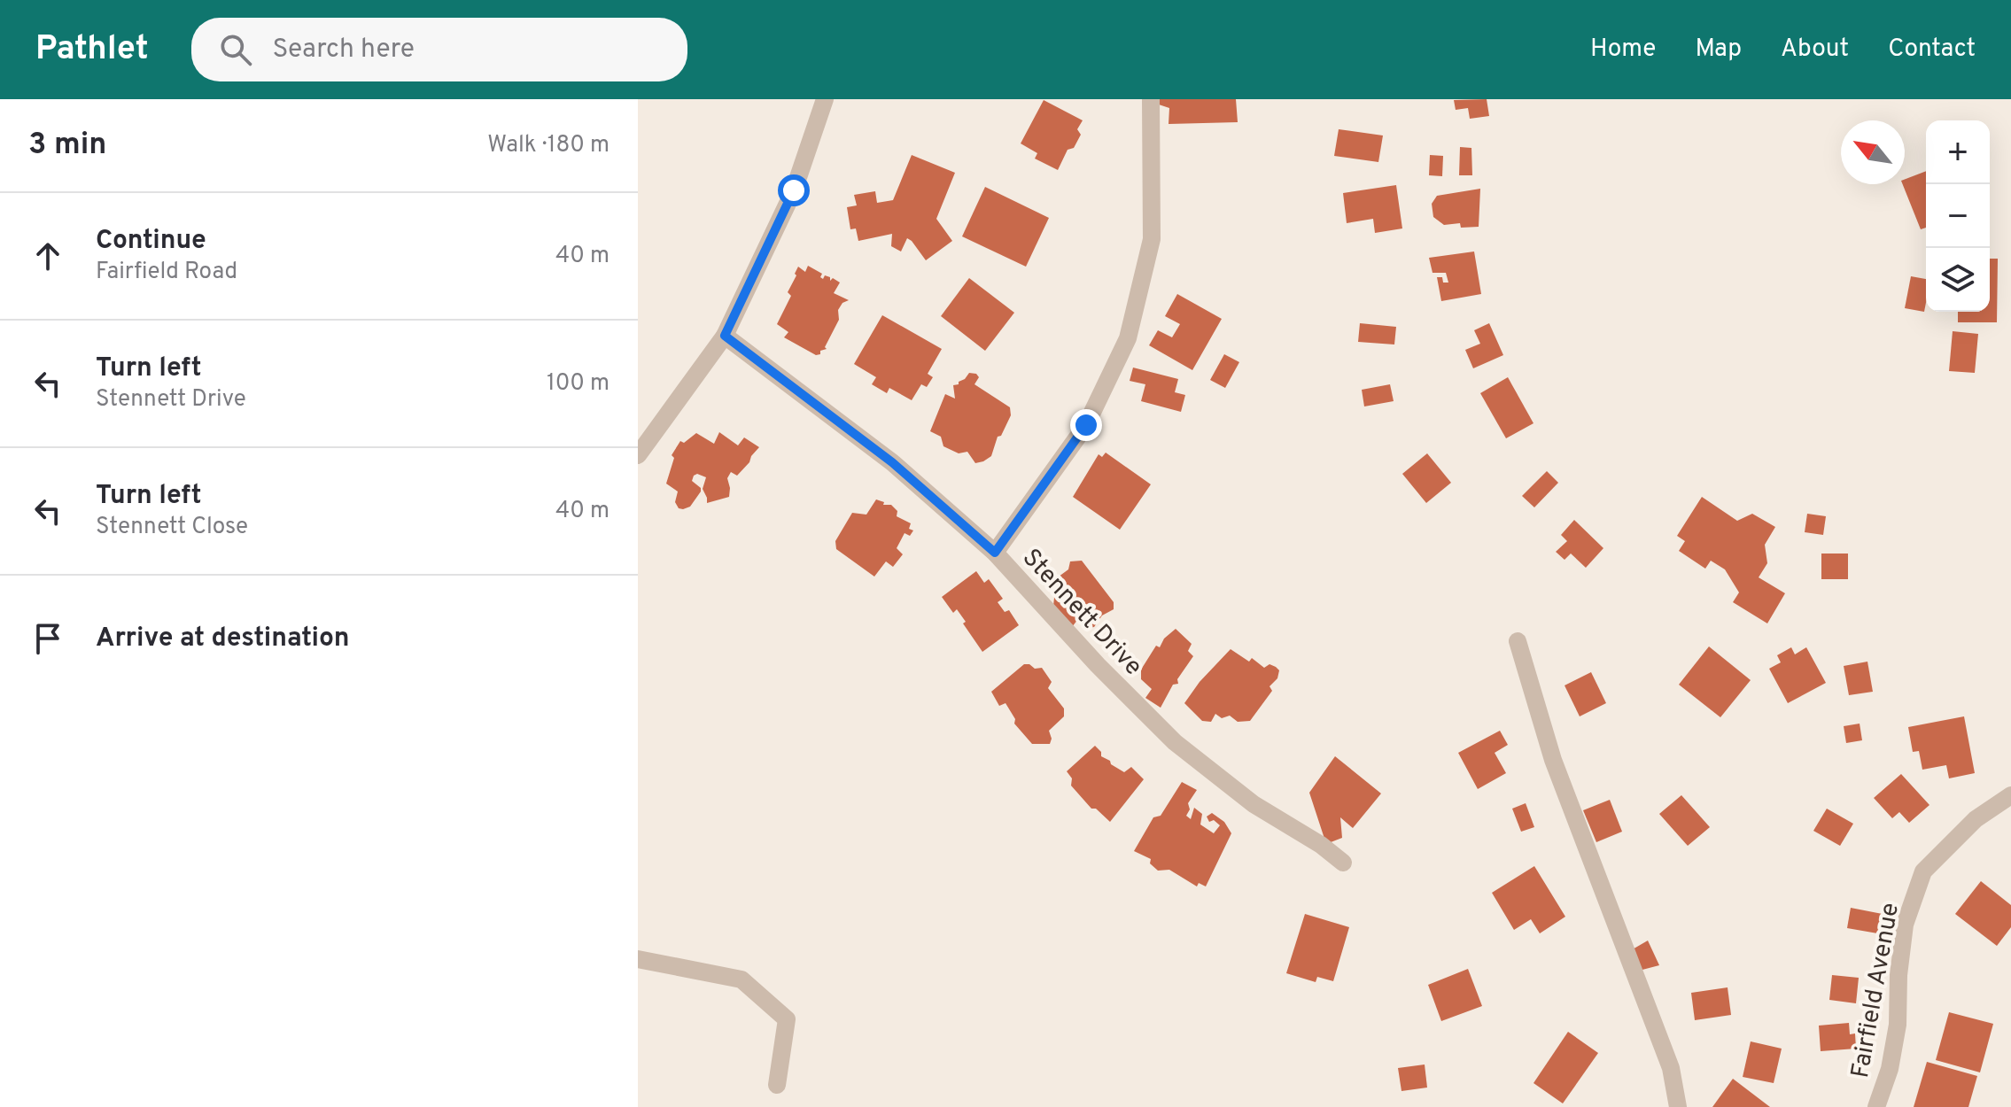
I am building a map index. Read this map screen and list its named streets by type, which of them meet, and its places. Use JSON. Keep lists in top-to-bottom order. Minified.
{"streets":{"street":["Stennett Drive","Fairfield Avenue"]},"north":"top left","page":{"header":"Pathlet","search":"Search here","nav":["Home","Map","About","Contact"],"heading":["3 min","Walk · 180 m"],"map_buttons":["+","−"],"list":[["Continue","Fairfield Road","40 m"],["Turn left","Stennett Drive","100 m"],["Turn left","Stennett Close","40 m"],"Arrive at destination"]}}
